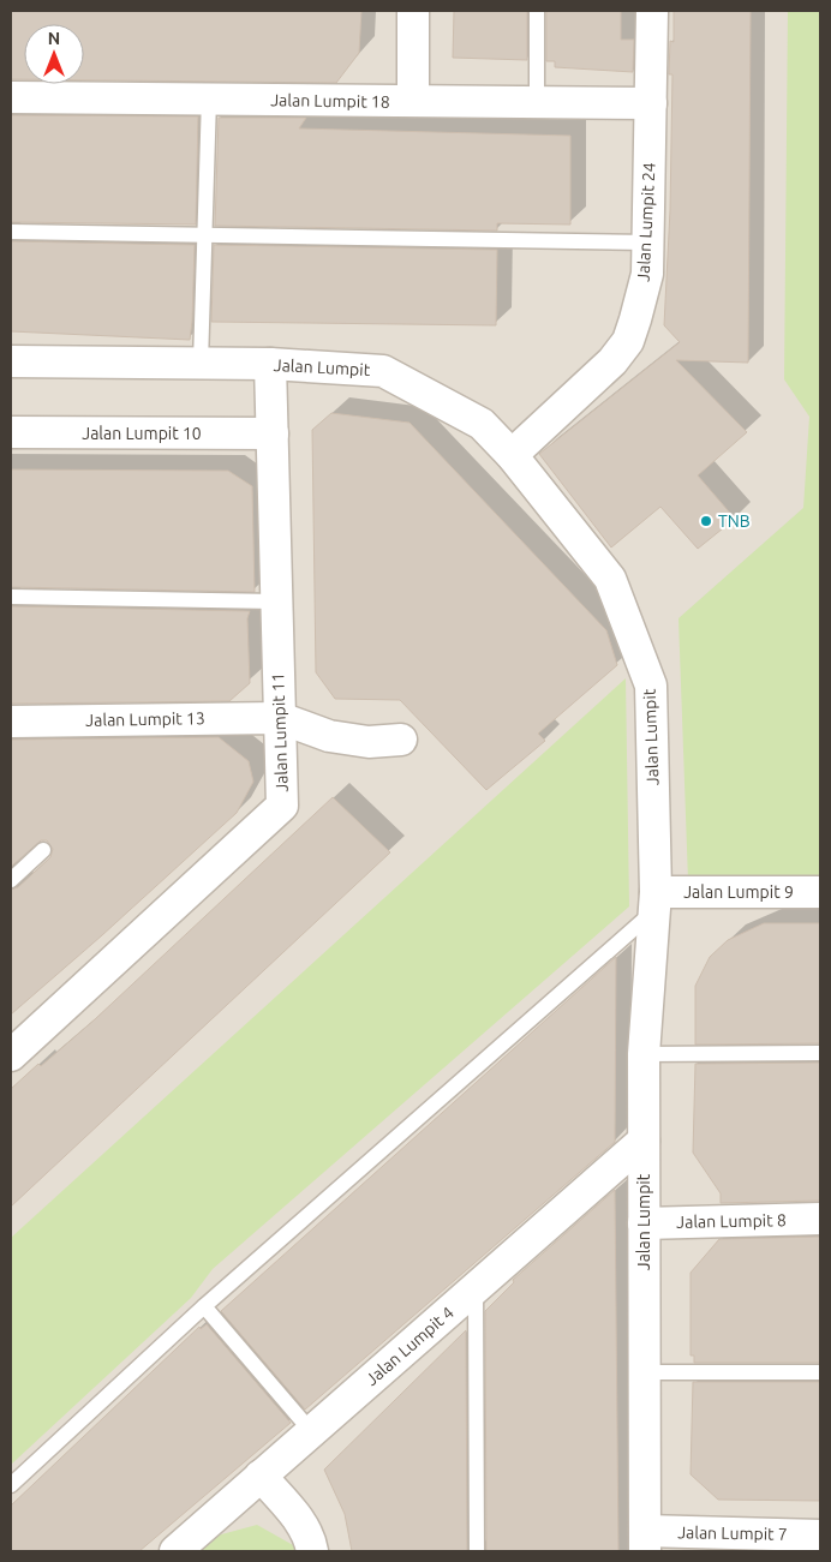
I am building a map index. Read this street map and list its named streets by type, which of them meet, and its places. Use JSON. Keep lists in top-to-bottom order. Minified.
{"streets":{"street":["Jalan Lumpit 18","Jalan Lumpit 24","Jalan Lumpit","Jalan Lumpit 10","Jalan Lumpit 13","Jalan Lumpit 11","Jalan Lumpit 9","Jalan Lumpit 8","Jalan Lumpit 4","Jalan Lumpit 7"]},"crossings":[["Jalan Lumpit 18","Jalan Lumpit 24"],["Jalan Lumpit 24","Jalan Lumpit"],["Jalan Lumpit","Jalan Lumpit 11"],["Jalan Lumpit","Jalan Lumpit 9"],["Jalan Lumpit","Jalan Lumpit 8"],["Jalan Lumpit","Jalan Lumpit 4"],["Jalan Lumpit","Jalan Lumpit 7"],["Jalan Lumpit 10","Jalan Lumpit 11"],["Jalan Lumpit 13","Jalan Lumpit 11"]],"places":["TNB"],"north":"top"}
